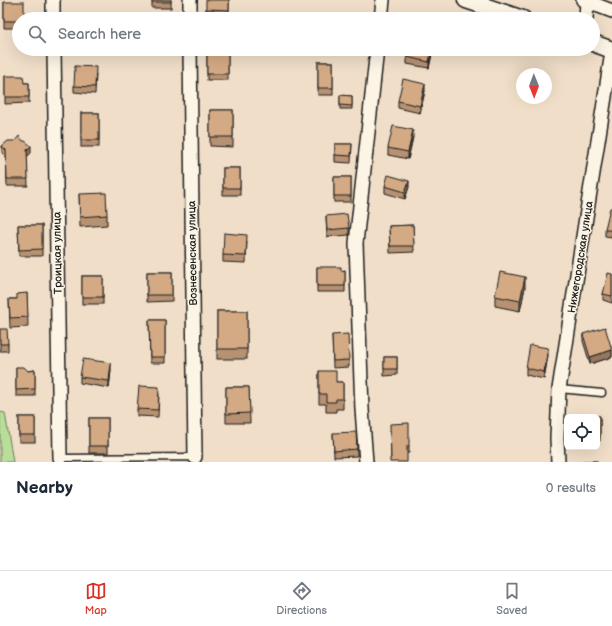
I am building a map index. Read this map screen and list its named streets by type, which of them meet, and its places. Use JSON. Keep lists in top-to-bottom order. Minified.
{"streets":{"street":["Троицкая улица","Вознесенская улица","Нижегородская улица"]},"north":"bottom","page":{"search":"Search here","heading":["Nearby","0 results"],"nav":["Map","Directions","Saved"]}}
